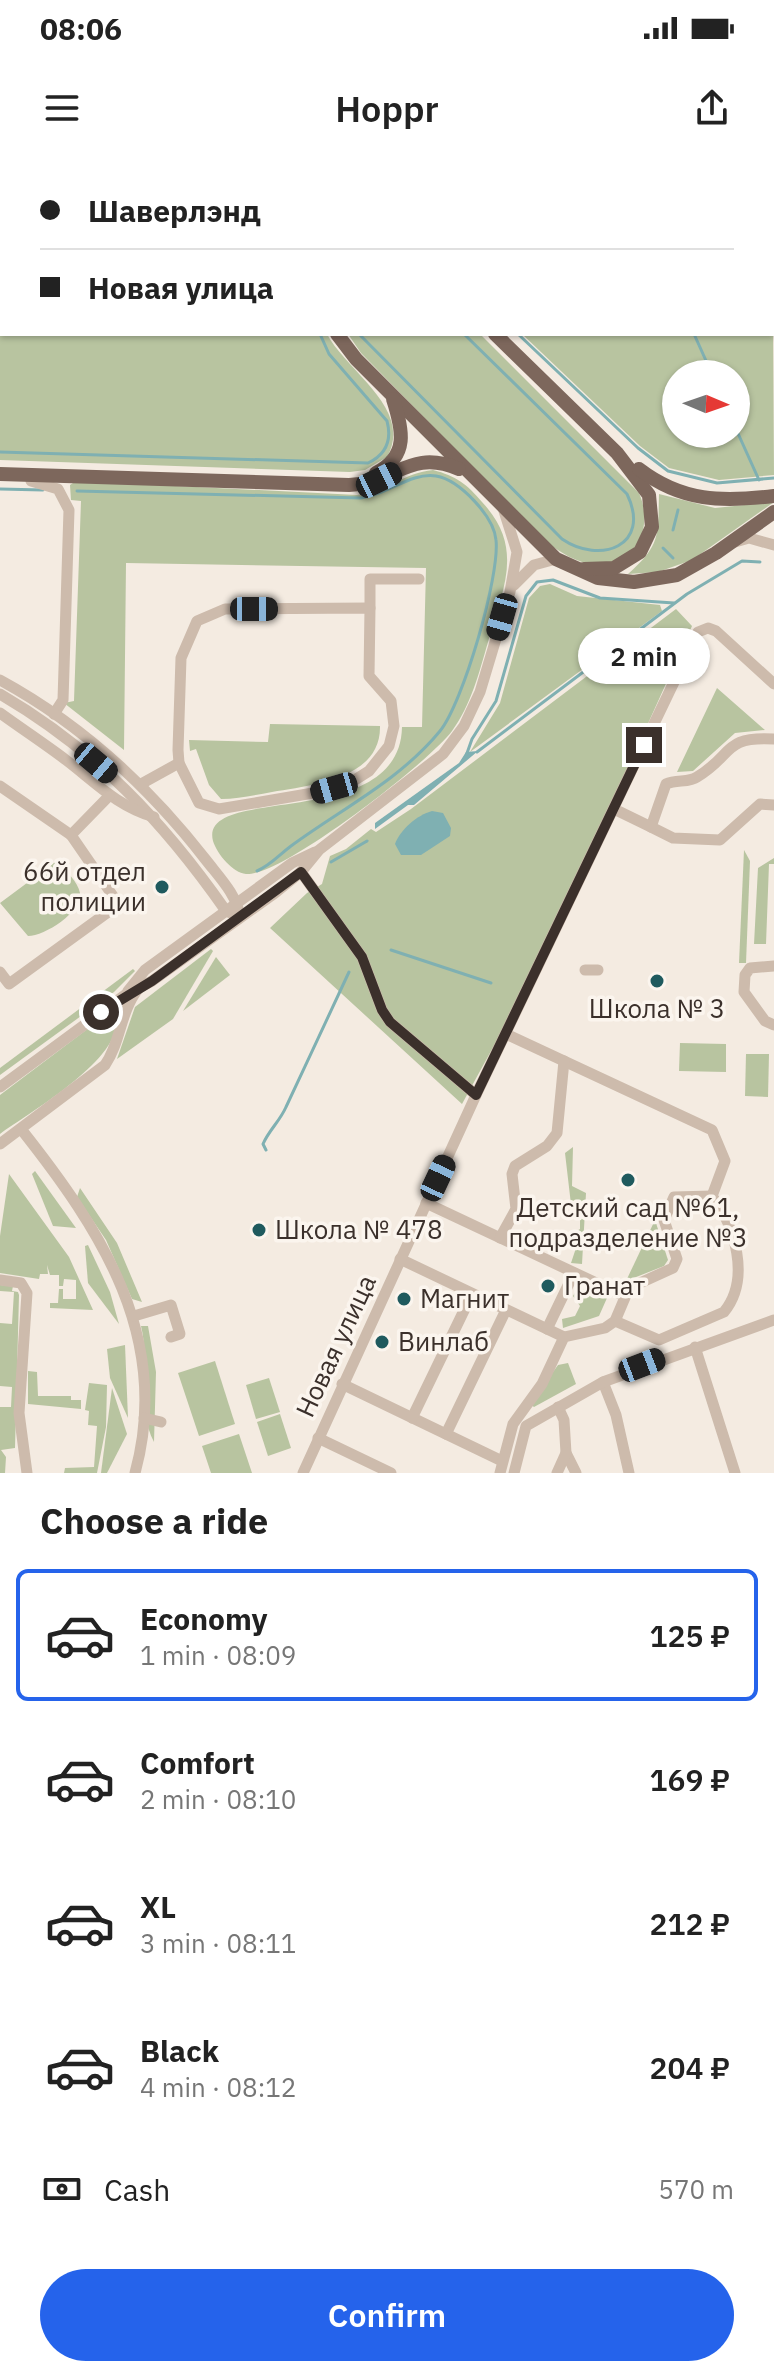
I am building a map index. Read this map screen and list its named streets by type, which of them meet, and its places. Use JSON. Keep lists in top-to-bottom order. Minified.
{"streets":{"street":["Новая улица"]},"places":["66й отдел полиции","Школа № 3","Детский сад №61, подразделение №3","Школа № 478","Гранат","Магнит","Винлаб"],"north":"right","page":{"status":"08:06","header":"Hoppr","banner":["Шаверлэнд","Новая улица"],"bubble":"2 min","heading":"Choose a ride","list":[{"name":"Economy","note":"1 min · 08:09","value":"125 ₽"},{"name":"Comfort","note":"2 min · 08:10","value":"169 ₽"},{"name":"XL","note":"3 min · 08:11","value":"212 ₽"},{"name":"Black","note":"4 min · 08:12","value":"204 ₽"}],"pay":["Cash","570 m"],"buttons":"Confirm"}}
